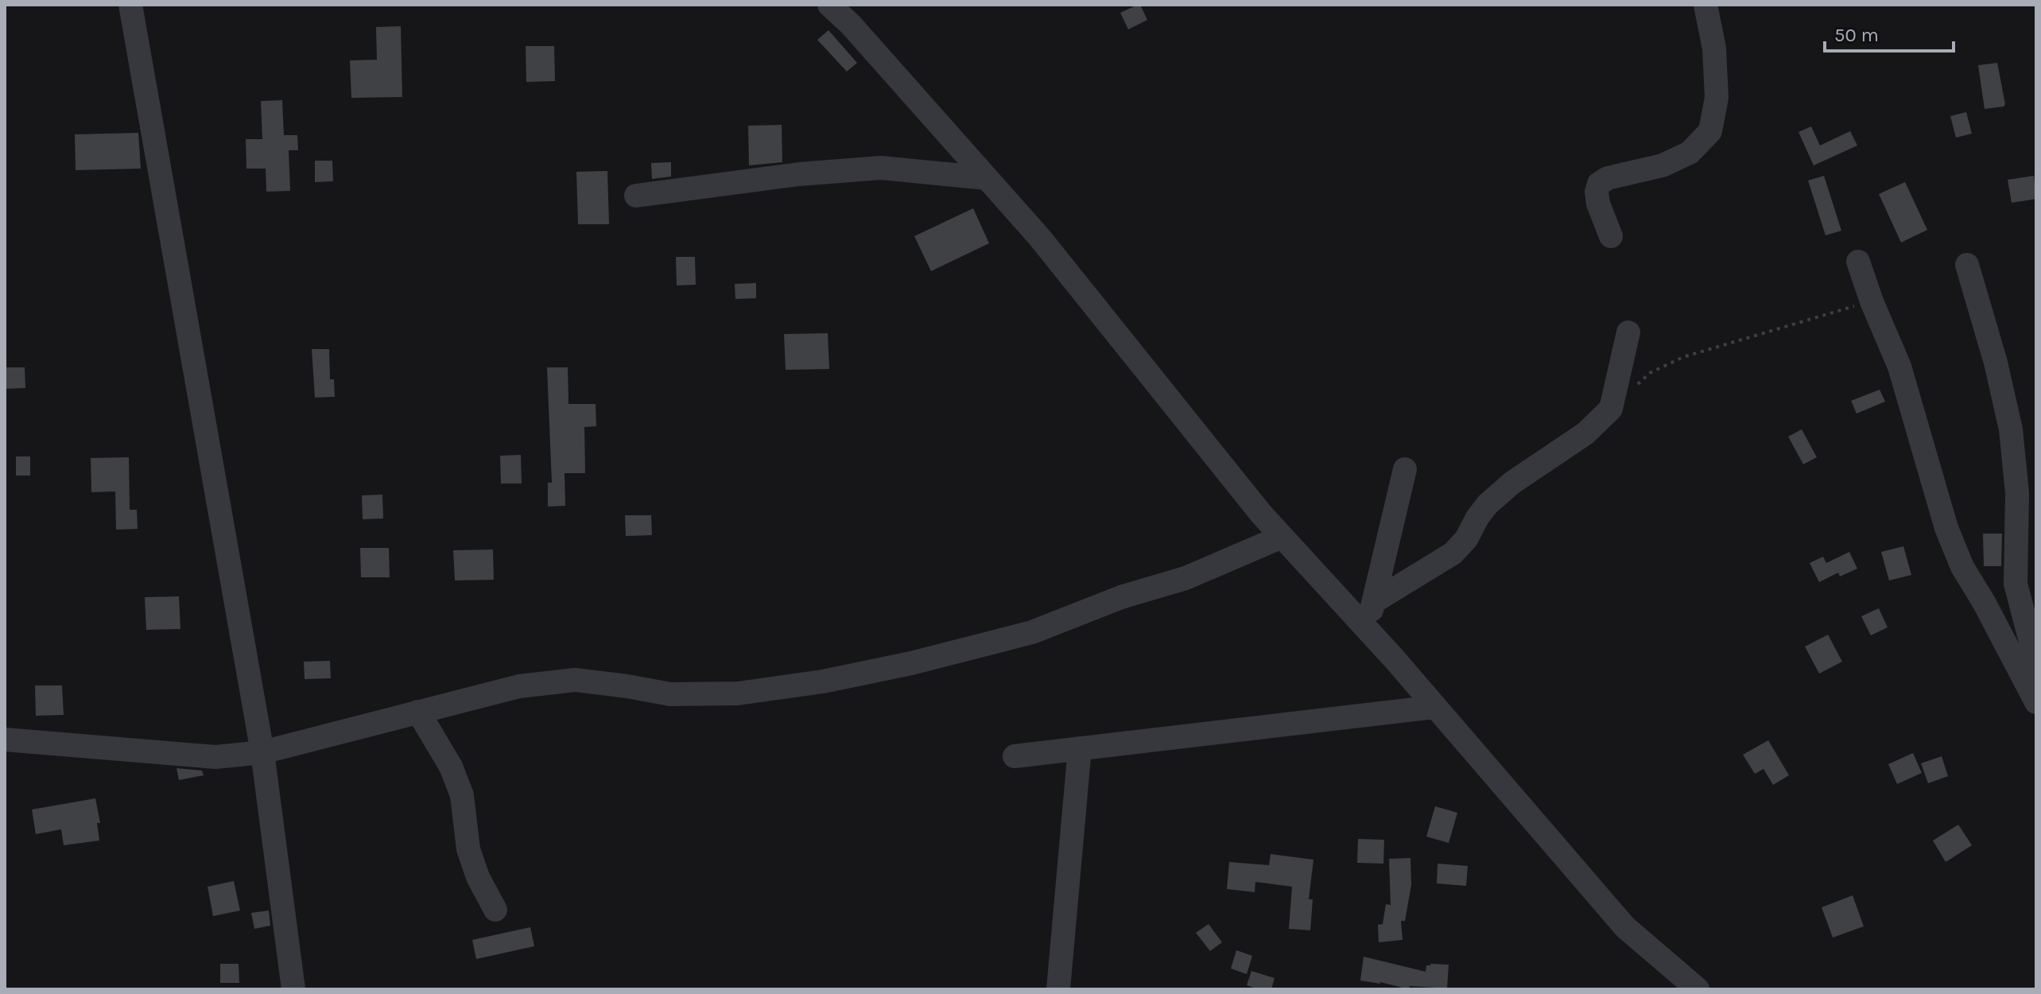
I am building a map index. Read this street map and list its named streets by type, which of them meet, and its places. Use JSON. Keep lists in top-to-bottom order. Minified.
{"scale_bar":"50 m"}
